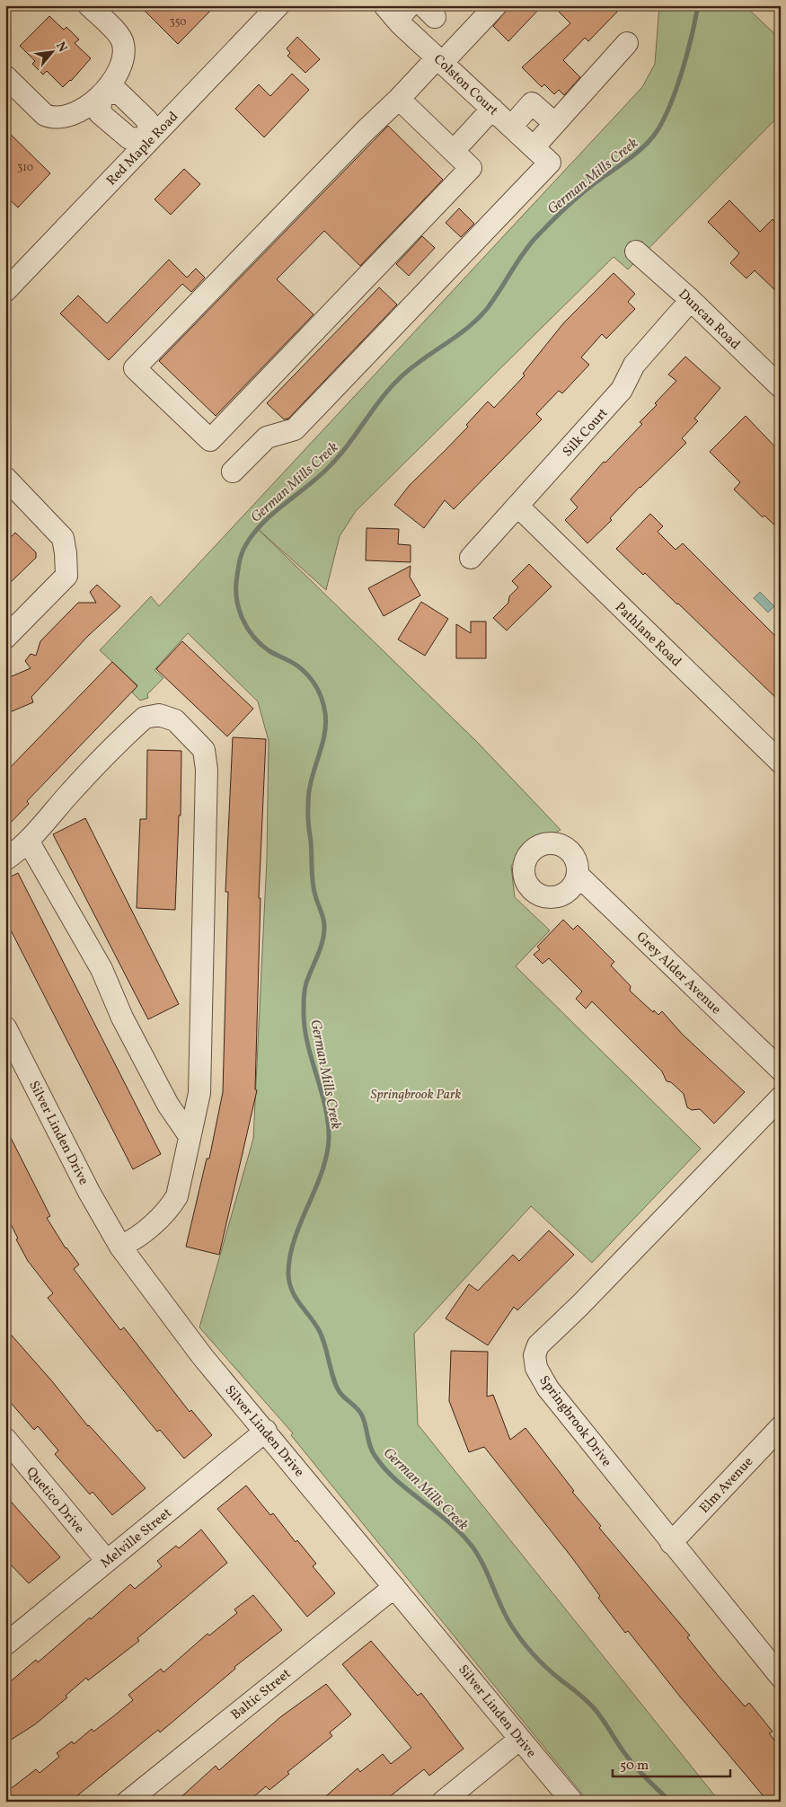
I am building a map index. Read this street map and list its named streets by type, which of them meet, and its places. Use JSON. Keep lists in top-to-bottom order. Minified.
{"streets":{"street":["Colston Court","Red Maple Road","Duncan Road","Silk Court","Pathlane Road","Grey Alder Avenue","Silver Linden Drive","Springbrook Drive","Elm Avenue","Quetico Drive","Melville Street","Baltic Street"]},"crossings":[["Duncan Road","Silk Court"],["Silk Court","Pathlane Road"],["Silver Linden Drive","Melville Street"],["Silver Linden Drive","Baltic Street"],["Springbrook Drive","Elm Avenue"],["Quetico Drive","Melville Street"]],"water":["German Mills Creek"],"parks":["Springbrook Park"],"house_numbers":["350","310"],"scale_bar":"50 m","north":"top right"}
